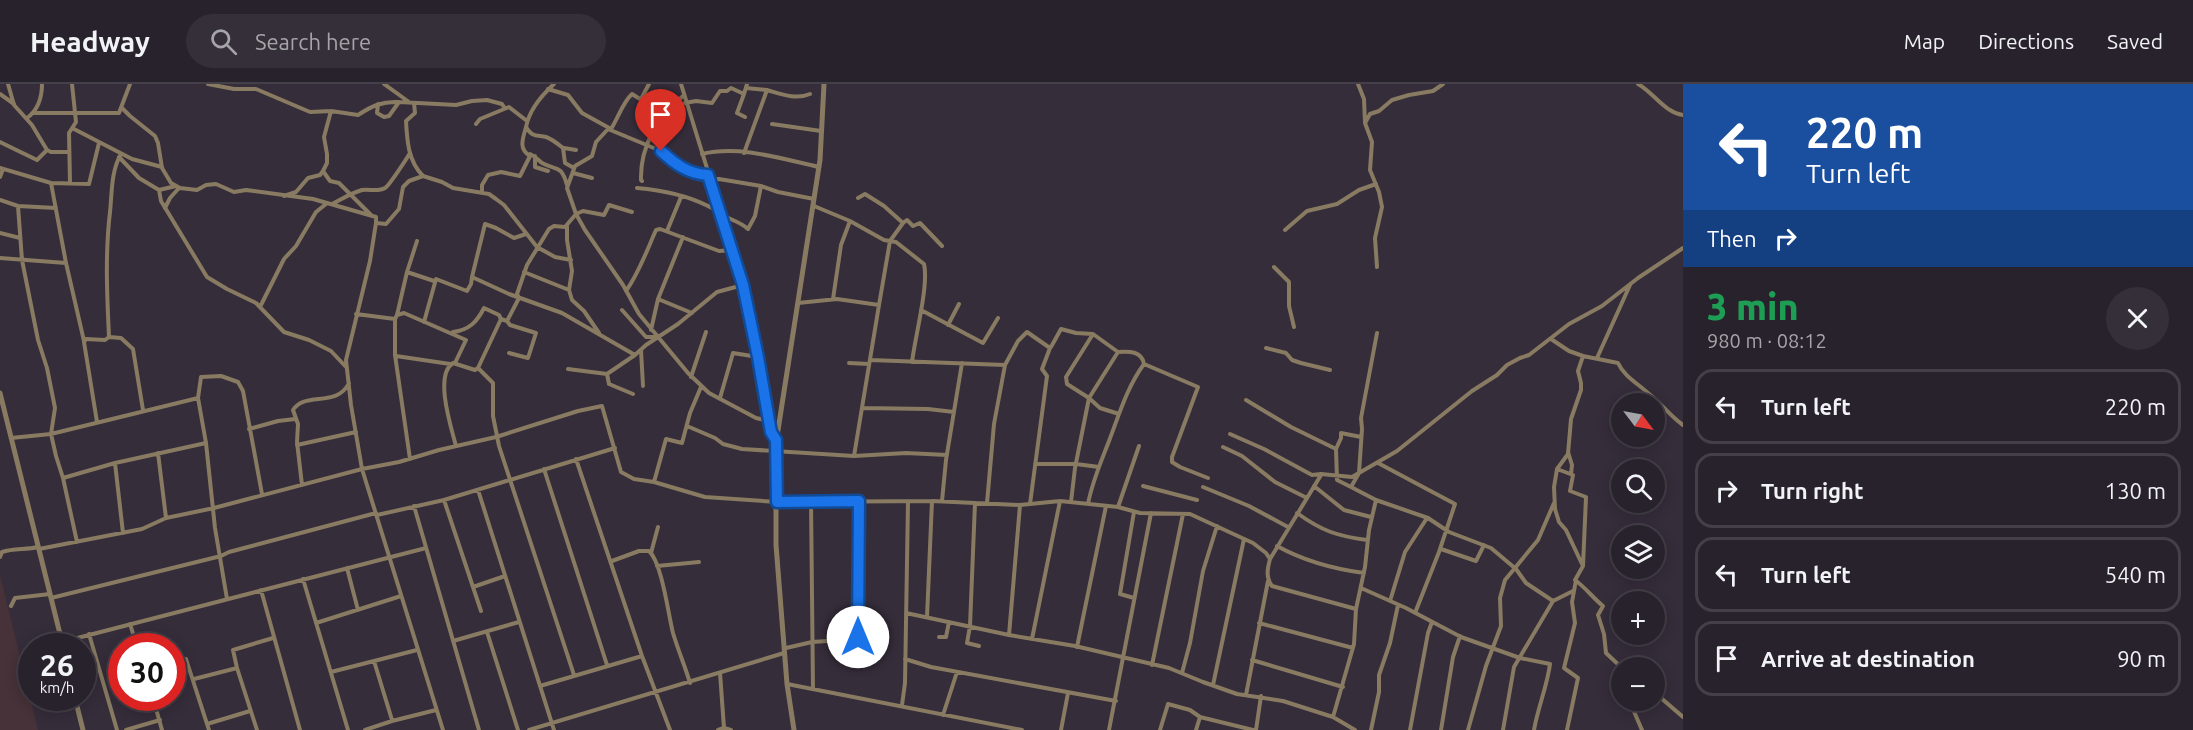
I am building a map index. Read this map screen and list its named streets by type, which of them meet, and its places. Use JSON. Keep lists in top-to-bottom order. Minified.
{"north":"bottom right","page":{"header":"Headway","search":"Search here","nav":["Map","Directions","Saved"],"turn":["220 m","Turn left"],"then":"Then","heading":["3 min","980 m · 08:12"],"list":[{"name":"Turn left","value":"220 m"},{"name":"Turn right","value":"130 m"},{"name":"Turn left","value":"540 m"},{"name":"Arrive at destination","value":"90 m"}],"map_buttons":["+","−"],"speed":"26 km/h","limit":"30"}}
